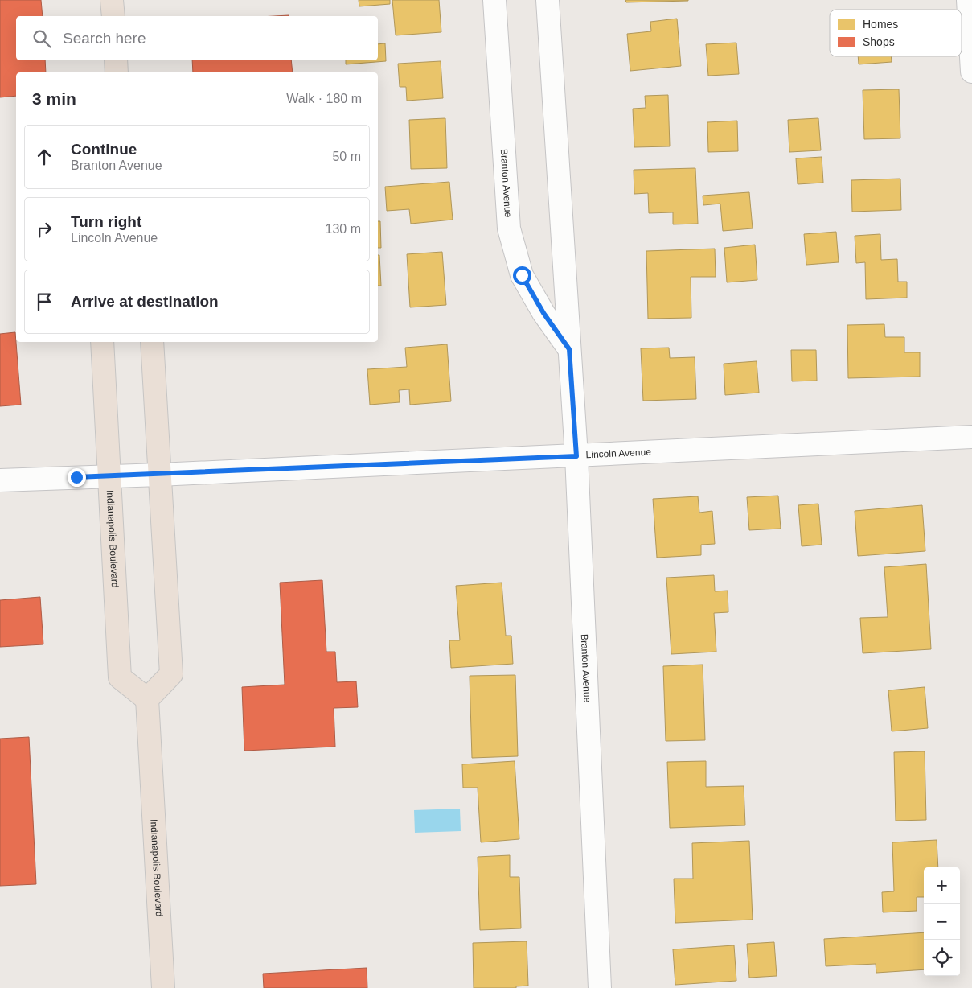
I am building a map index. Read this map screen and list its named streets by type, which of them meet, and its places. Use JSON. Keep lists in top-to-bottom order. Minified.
{"streets":{"highway":["Indianapolis Boulevard"],"street":["Branton Avenue","Lincoln Avenue"]},"crossings":[["Branton Avenue","Lincoln Avenue"],["Lincoln Avenue","Indianapolis Boulevard"]],"legend":["Homes","Shops"],"page":{"search":"Search here","heading":["3 min","Walk · 180 m"],"list":[["Continue","Branton Avenue","50 m"],["Turn right","Lincoln Avenue","130 m"],"Arrive at destination"],"map_buttons":["+","−"]}}
